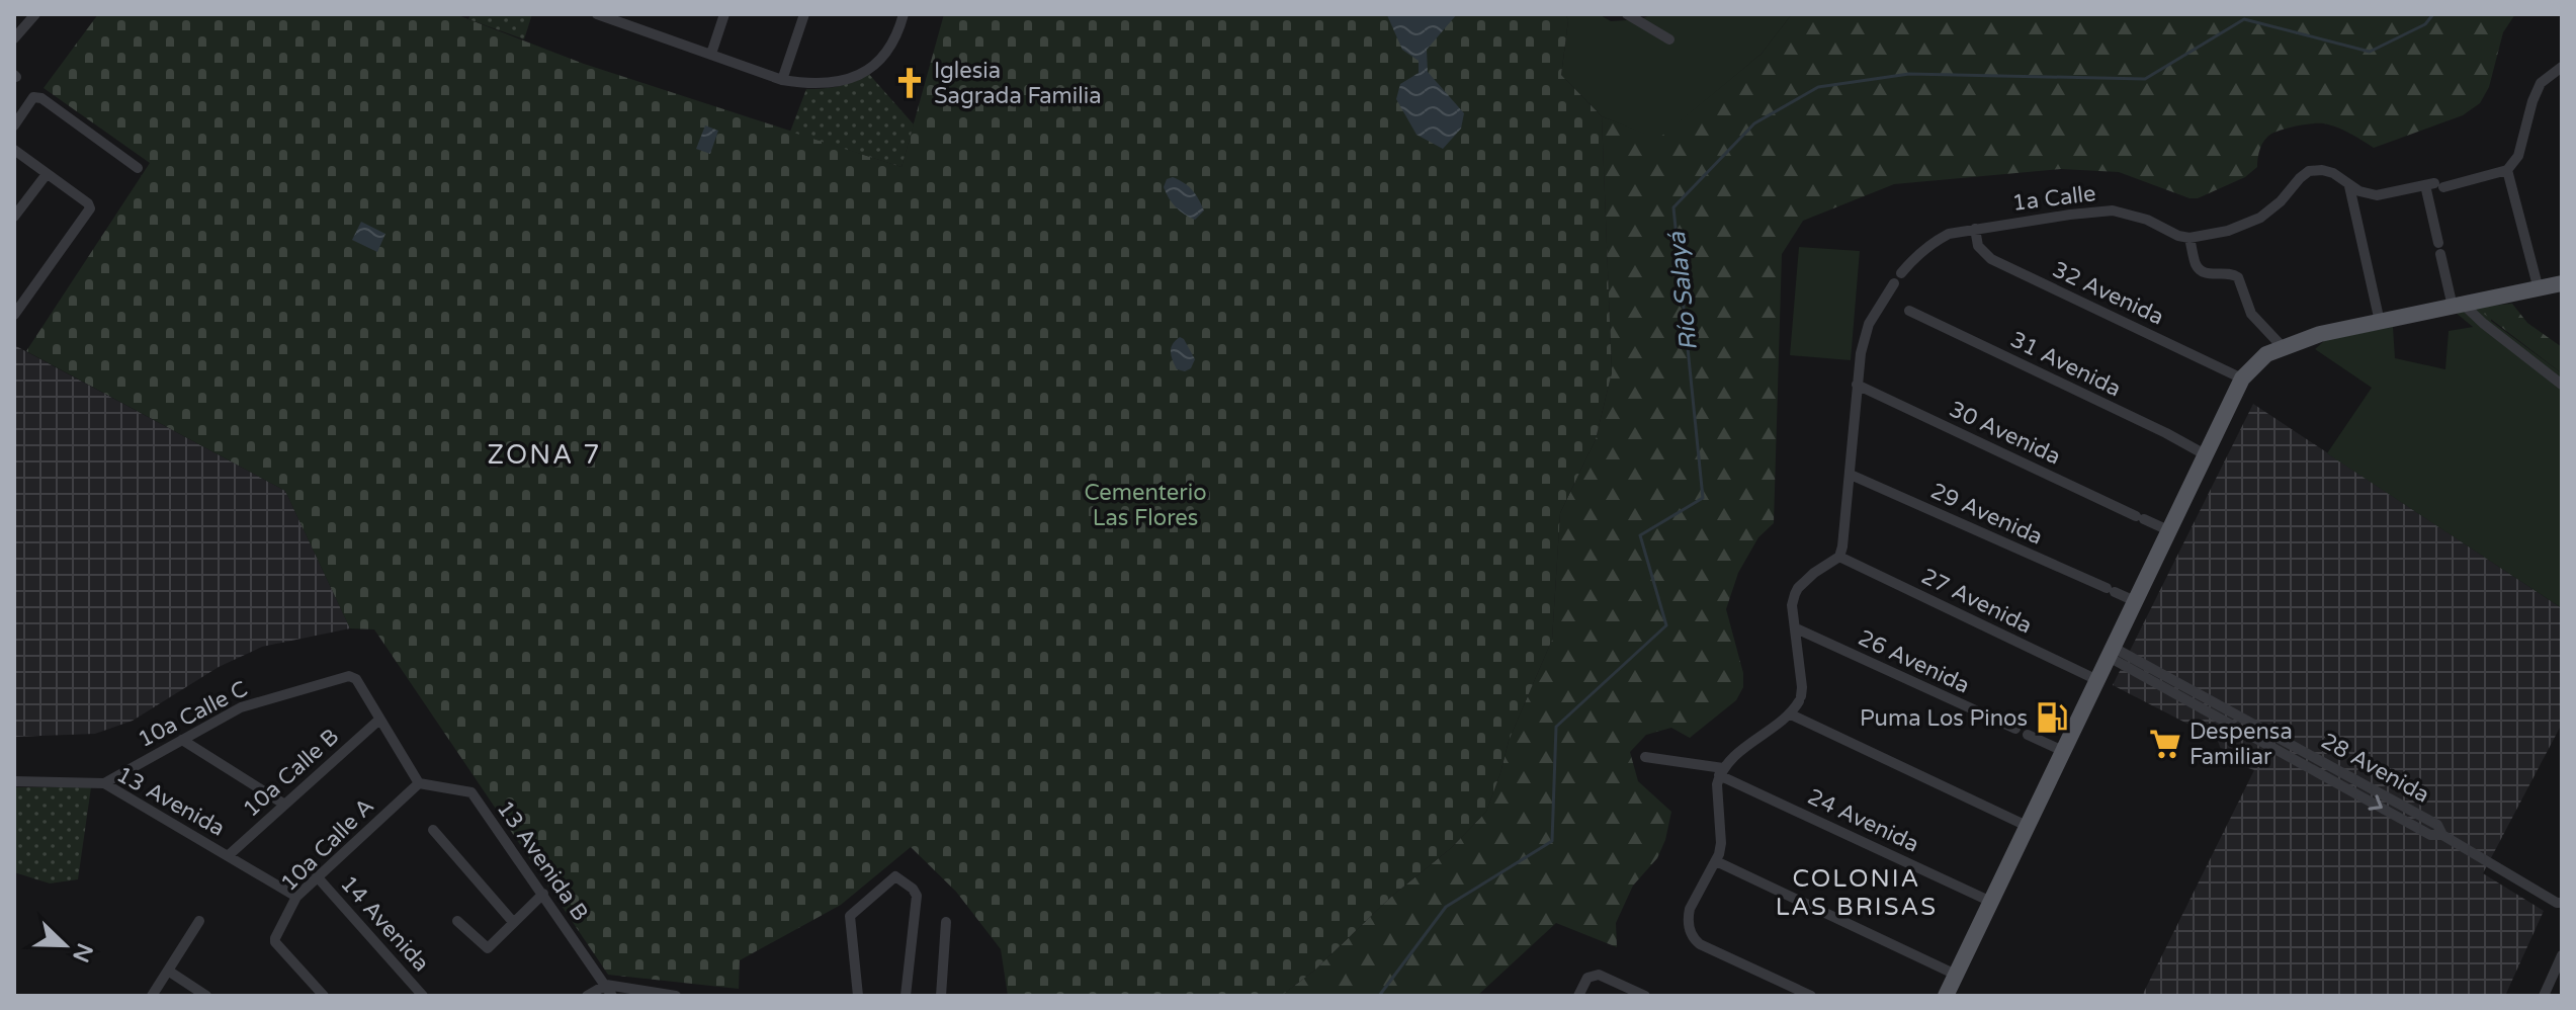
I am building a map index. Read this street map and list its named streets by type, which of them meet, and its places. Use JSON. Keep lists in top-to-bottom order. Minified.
{"streets":{"street":["1a Calle","32 Avenida","31 Avenida","30 Avenida","29 Avenida","27 Avenida","26 Avenida","10a Calle C","28 Avenida","10a Calle B","13 Avenida","24 Avenida","10a Calle A","13 Avenida B","14 Avenida"]},"crossings":[["1a Calle","32 Avenida"],["10a Calle C","10a Calle B"],["10a Calle C","13 Avenida"],["10a Calle B","13 Avenida"],["13 Avenida","10a Calle A"],["10a Calle A","13 Avenida B"],["10a Calle A","14 Avenida"]],"districts":["ZONA 7","COLONIA LAS BRISAS"],"water":["Río Salayá"],"parks":["Cementerio Las Flores"],"places":{"church":["Iglesia Sagrada Familia"],"fuel station":["Puma Los Pinos"],"supermarket":["Despensa Familiar"]},"north":"bottom right"}
